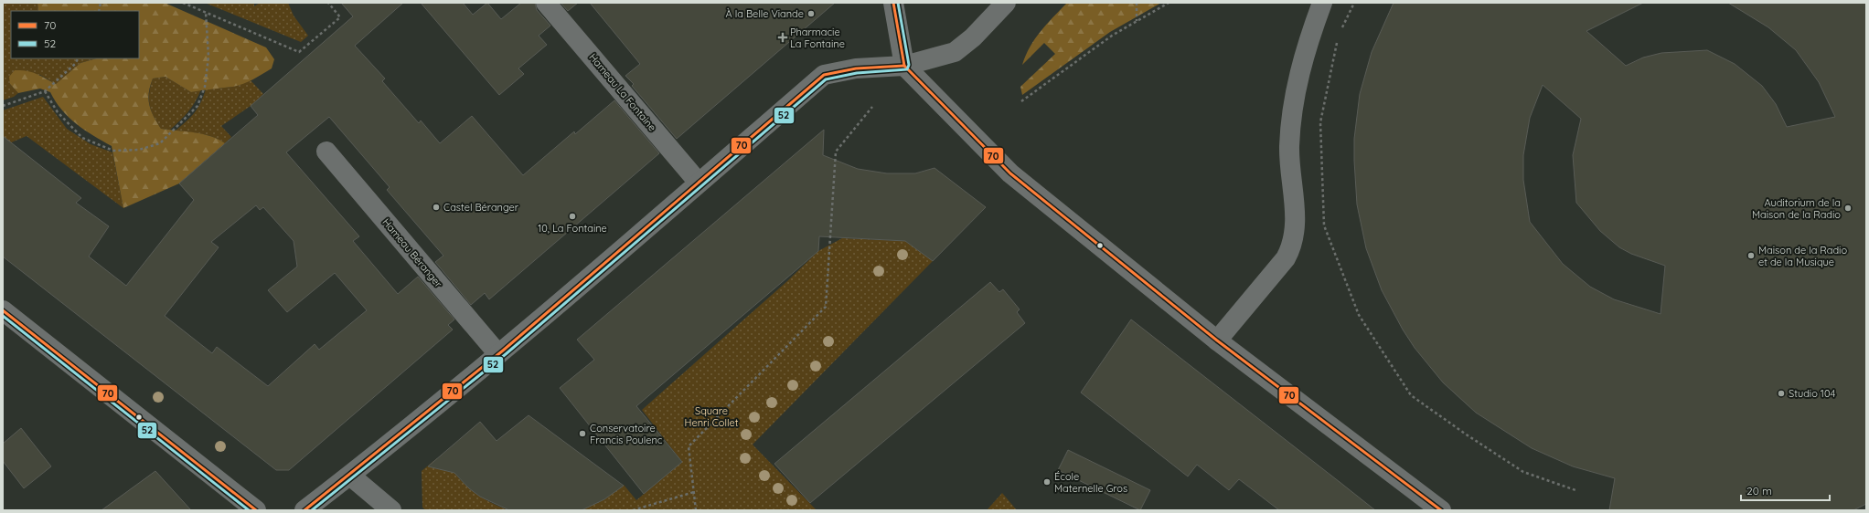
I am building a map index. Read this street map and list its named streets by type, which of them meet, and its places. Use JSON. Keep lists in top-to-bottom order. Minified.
{"streets":{"street":["Hameau La Fontaine","Hameau Béranger"]},"parks":["Square Henri Collet"],"places":{"other":["À la Belle Viande","Castel Béranger","Auditorium de la Maison de la Radio","10, La Fontaine","Maison de la Radio et de la Musique","Studio 104","Conservatoire Francis Poulenc","École Maternelle Gros"],"health":["Pharmacie La Fontaine"]},"lines":["transit line 70","transit line 52"],"legend":["70","52"],"scale_bar":"20 m"}
